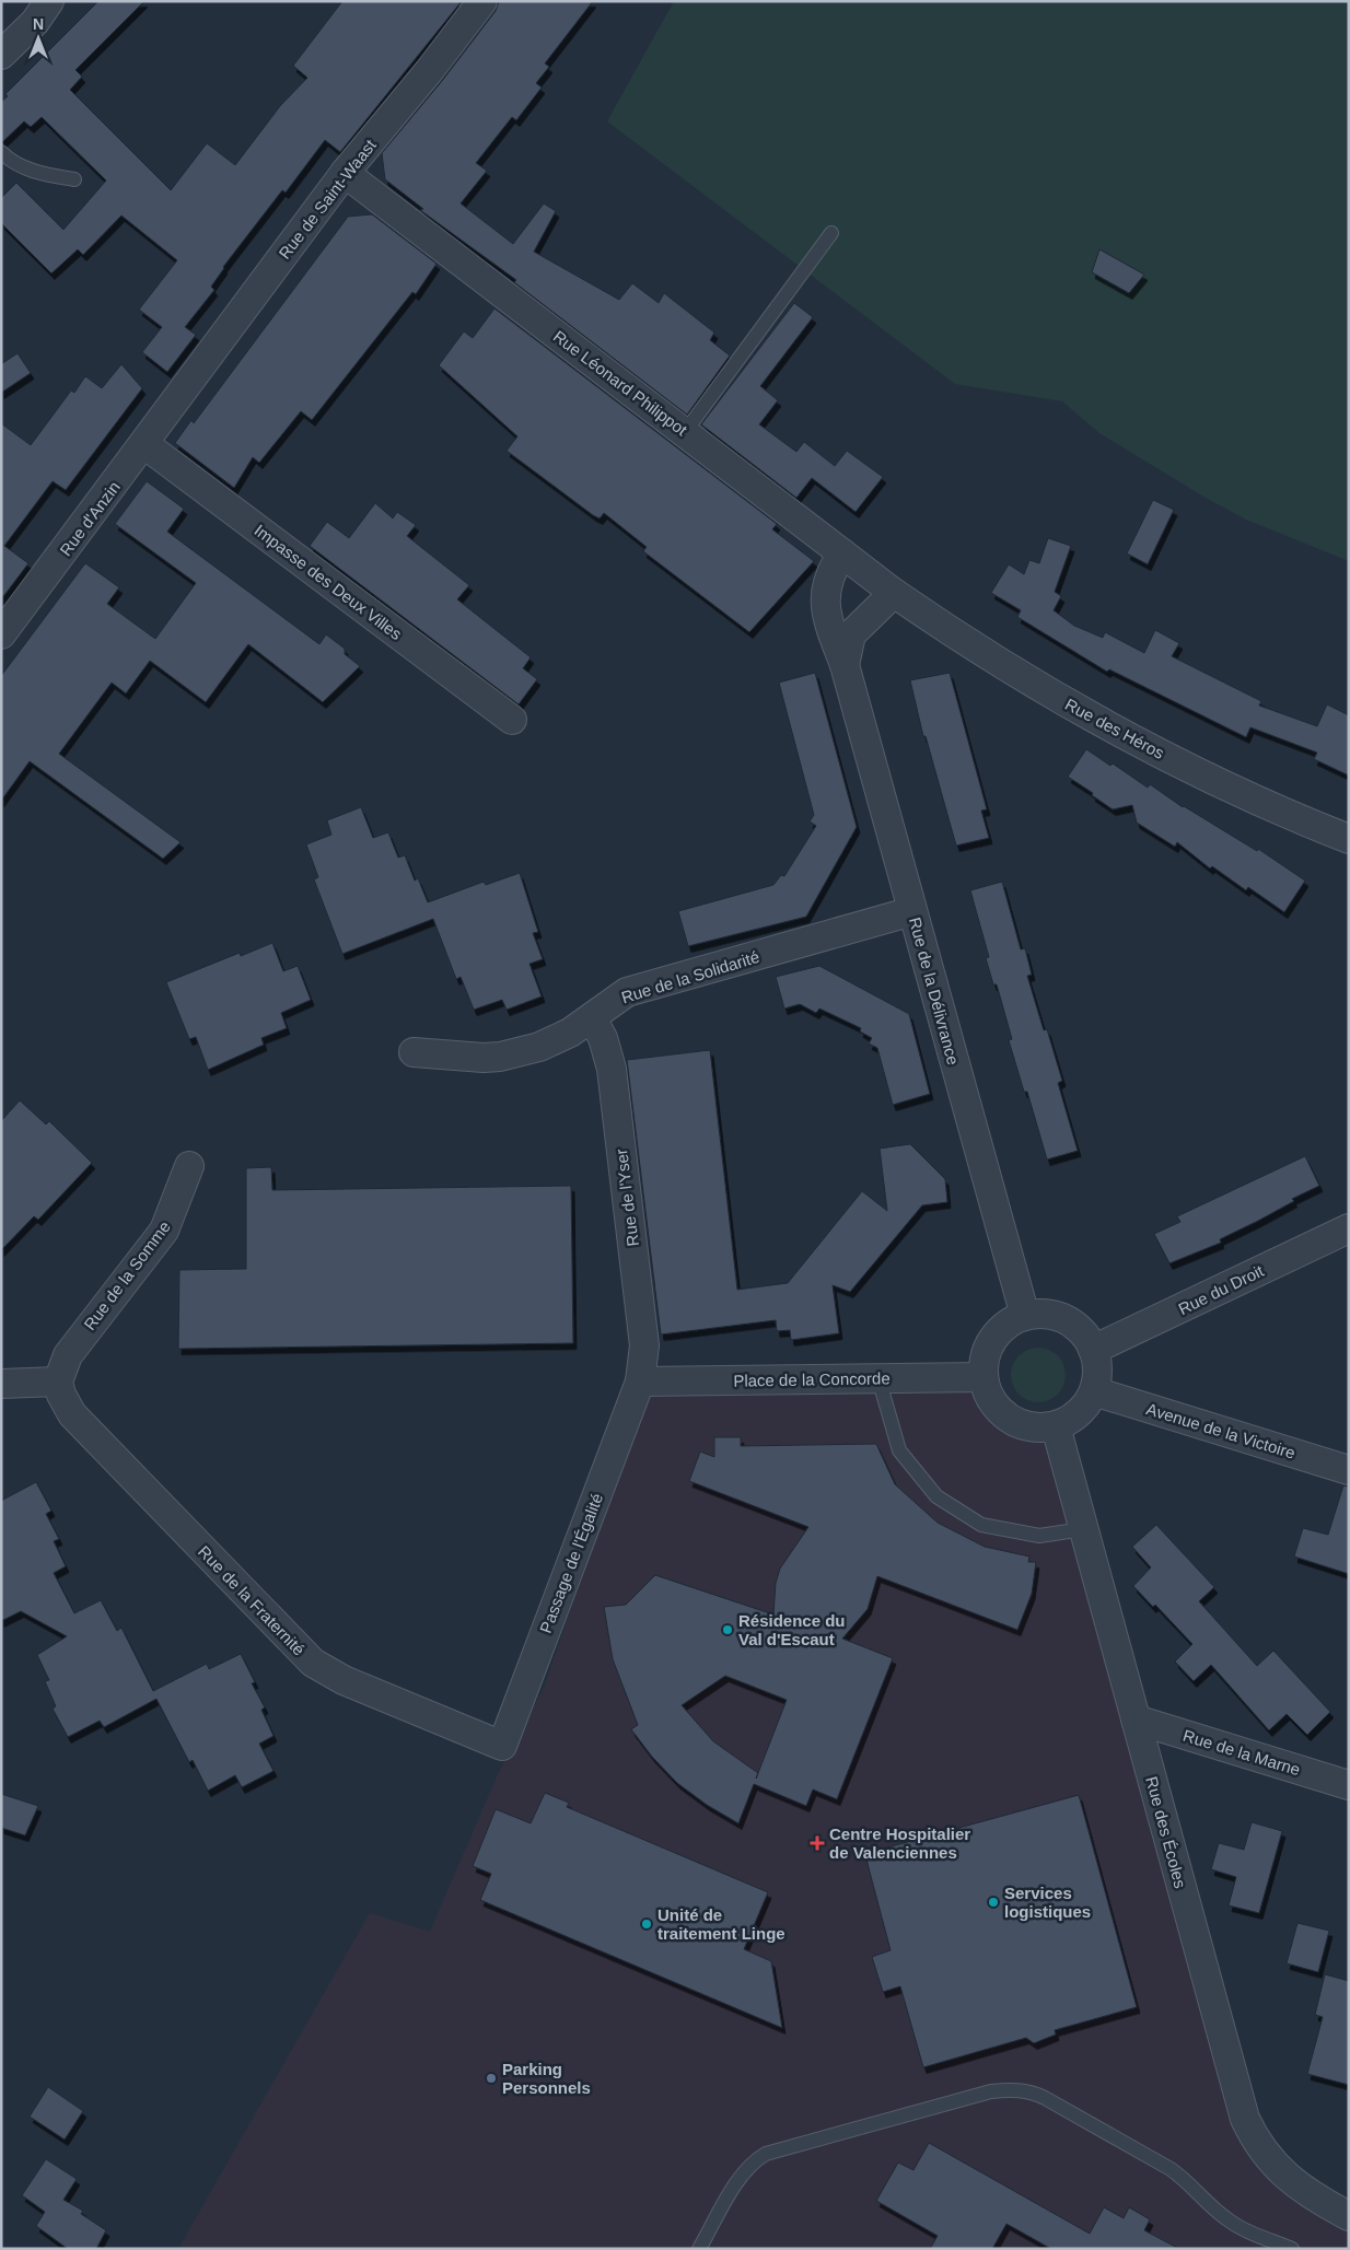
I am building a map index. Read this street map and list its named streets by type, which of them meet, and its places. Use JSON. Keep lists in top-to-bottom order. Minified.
{"streets":{"street":["Rue de Saint-Waast","Rue Léonard Philippot","Rue d'Anzin","Impasse des Deux Villes","Rue des Héros","Rue de la Solidarité","Rue de la Délivrance","Rue de l'Yser","Rue de la Somme","Rue du Droit","Place de la Concorde","Avenue de la Victoire","Passage de l'Égalité","Rue de la Fraternité","Rue de la Marne","Rue des Écoles"]},"crossings":[["Rue de Saint-Waast","Rue Léonard Philippot"],["Rue de Saint-Waast","Rue d'Anzin"],["Rue Léonard Philippot","Rue des Héros"],["Rue Léonard Philippot","Rue de la Délivrance"],["Rue d'Anzin","Impasse des Deux Villes"],["Rue des Héros","Rue de la Délivrance"],["Rue de la Solidarité","Rue de la Délivrance"],["Rue de la Solidarité","Rue de l'Yser"],["Rue de la Délivrance","Rue du Droit"],["Rue de la Délivrance","Place de la Concorde"],["Rue de la Délivrance","Avenue de la Victoire"],["Rue de la Délivrance","Rue des Écoles"],["Rue de l'Yser","Place de la Concorde"],["Rue de l'Yser","Passage de l'Égalité"],["Rue de la Somme","Rue de la Fraternité"],["Rue du Droit","Place de la Concorde"],["Rue du Droit","Avenue de la Victoire"],["Rue du Droit","Rue des Écoles"],["Place de la Concorde","Avenue de la Victoire"],["Place de la Concorde","Passage de l'Égalité"],["Place de la Concorde","Rue des Écoles"],["Avenue de la Victoire","Rue des Écoles"],["Passage de l'Égalité","Rue de la Fraternité"],["Rue de la Marne","Rue des Écoles"]],"places":{"other":["Résidence du Val d'Escaut","Services logistiques","Unité de traitement Linge","Parking Personnels"],"health":["Centre Hospitalier de Valenciennes"]},"north":"top"}
